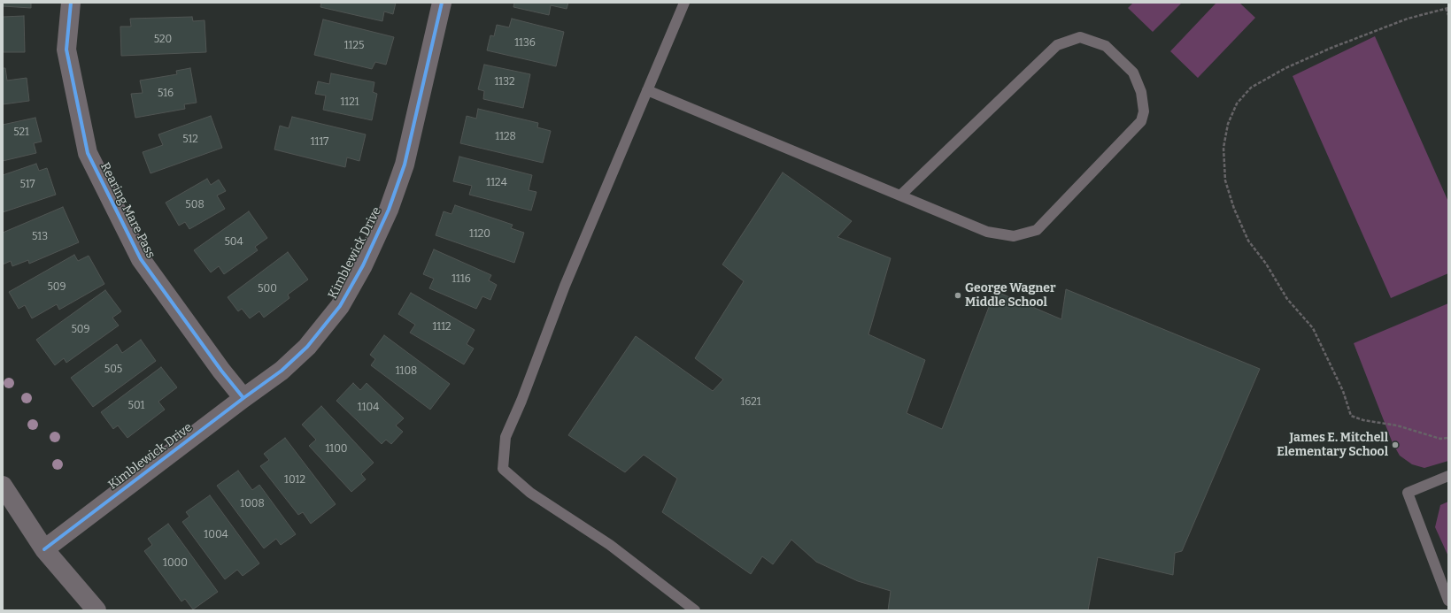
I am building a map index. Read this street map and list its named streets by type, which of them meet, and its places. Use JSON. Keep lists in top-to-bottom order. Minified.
{"streets":{"street":["Rearing Mare Pass","Kimblewick Drive"]},"crossings":[["Rearing Mare Pass","Kimblewick Drive"]],"places":["George Wagner Middle School","James E. Mitchell Elementary School"],"house_numbers":["520","1136","1125","1132","516","1121","521","1128","512","1117","1124","517","508","1120","513","504","1116","509","500","1112","509","505","1108","1621","501","1104","1100","1012","1008","1004","1000"]}
